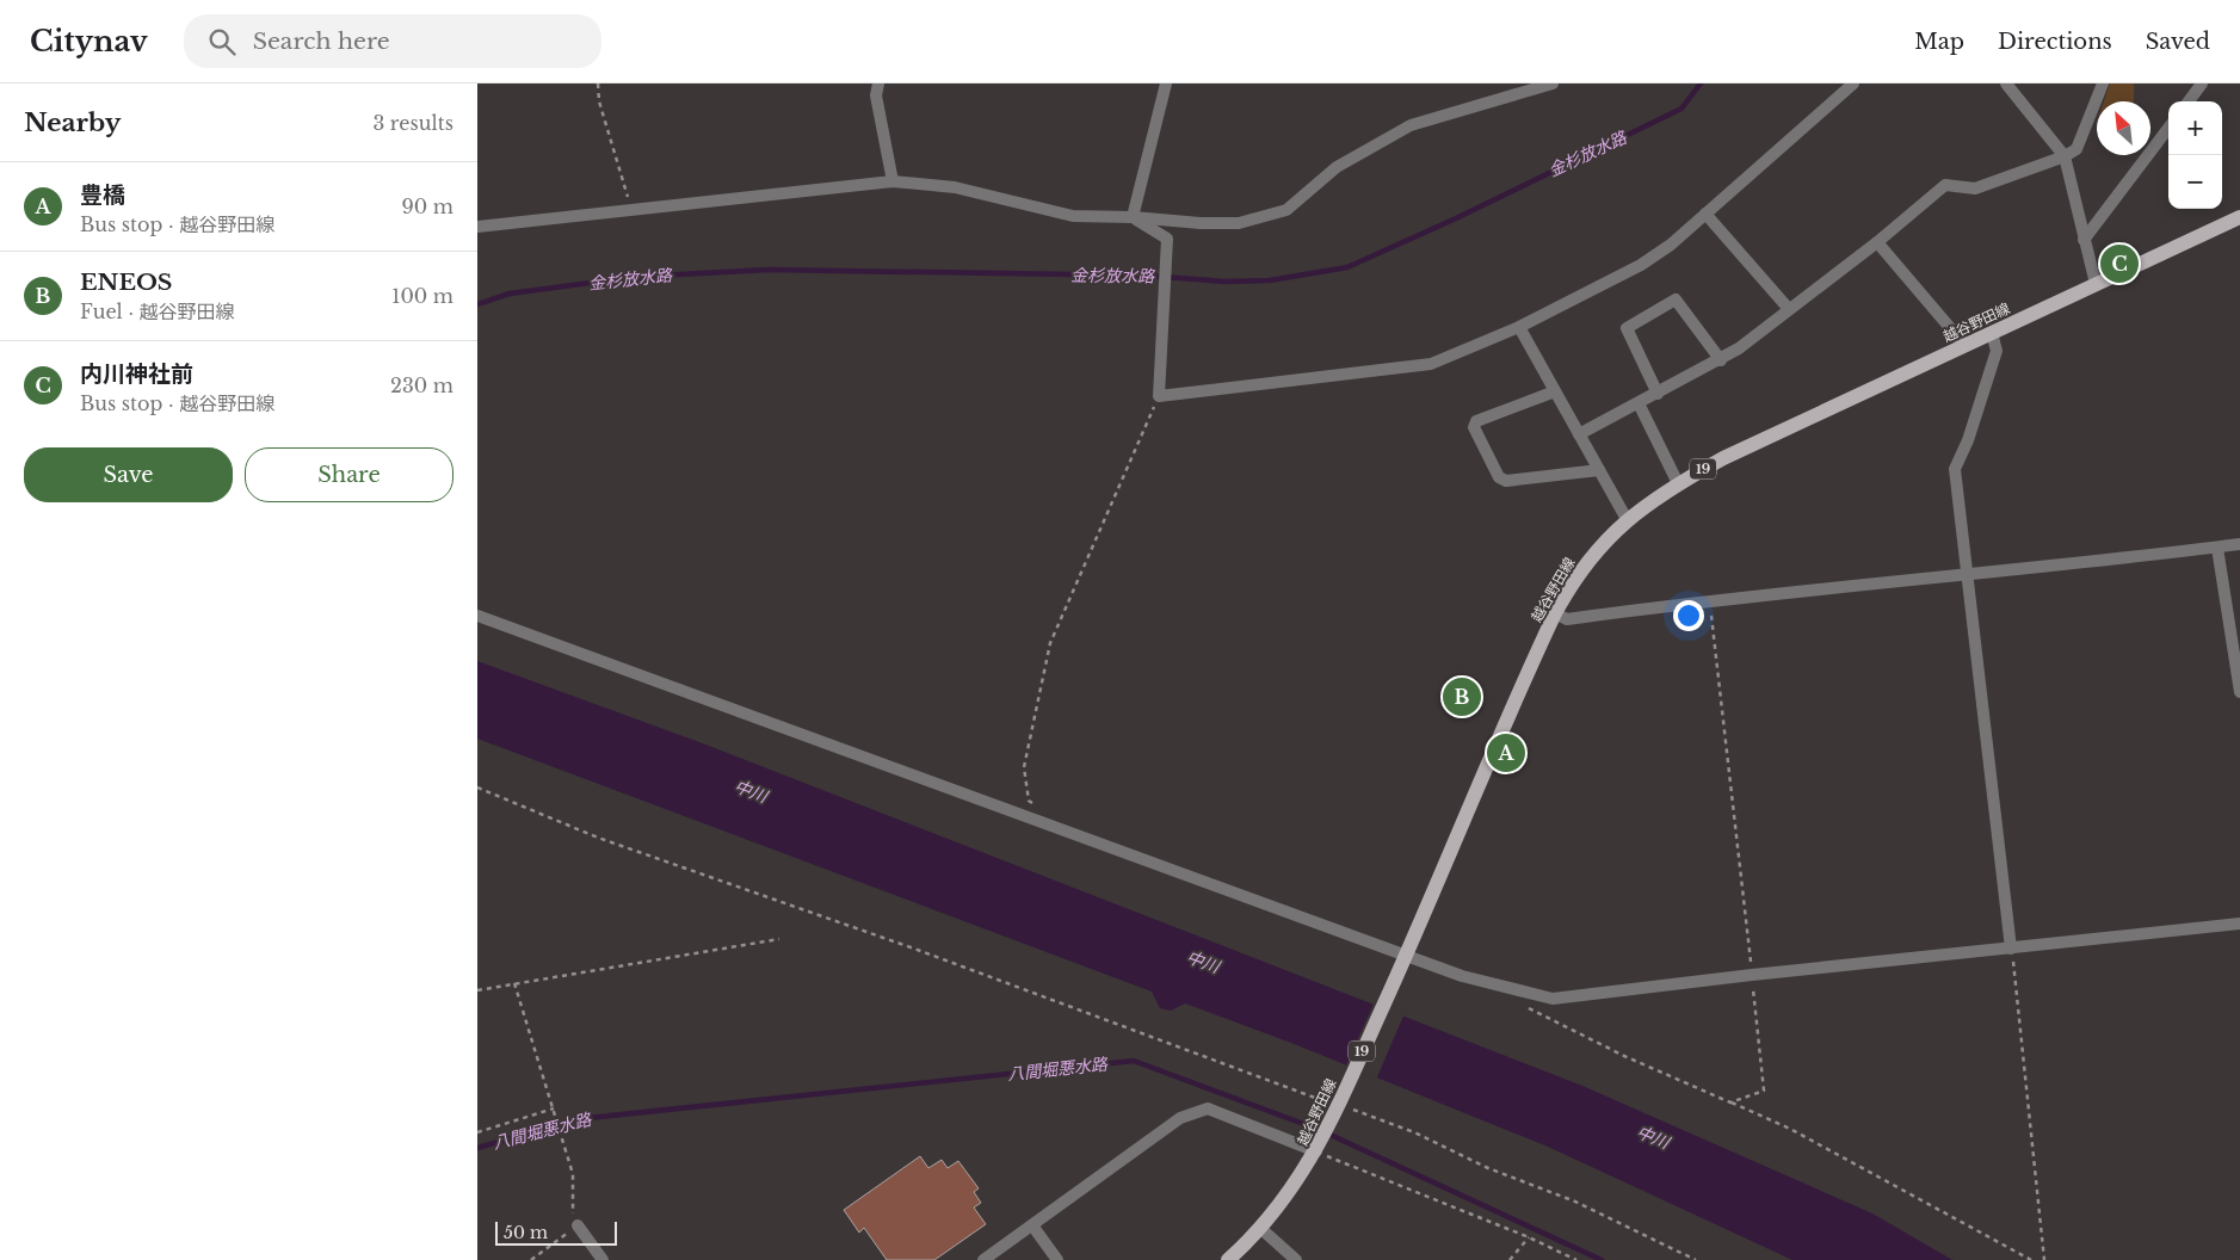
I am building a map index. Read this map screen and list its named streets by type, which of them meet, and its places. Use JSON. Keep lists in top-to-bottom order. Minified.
{"streets":{"main road":["越谷野田線","19"]},"water":["金杉放水路","中川","八間堀悪水路"],"scale_bar":"50 m","north":"top left","page":{"header":"Citynav","search":"Search here","nav":["Map","Directions","Saved"],"heading":["Nearby","3 results"],"map_buttons":["+","−"],"list":[{"mark":"A","name":"豊橋","note":"Bus stop · 越谷野田線","value":"90 m"},{"mark":"B","name":"ENEOS","note":"Fuel · 越谷野田線","value":"100 m"},{"mark":"C","name":"内川神社前","note":"Bus stop · 越谷野田線","value":"230 m"}],"pins":["C","B","A"],"buttons":["Save","Share"],"scale":"50 m"}}
